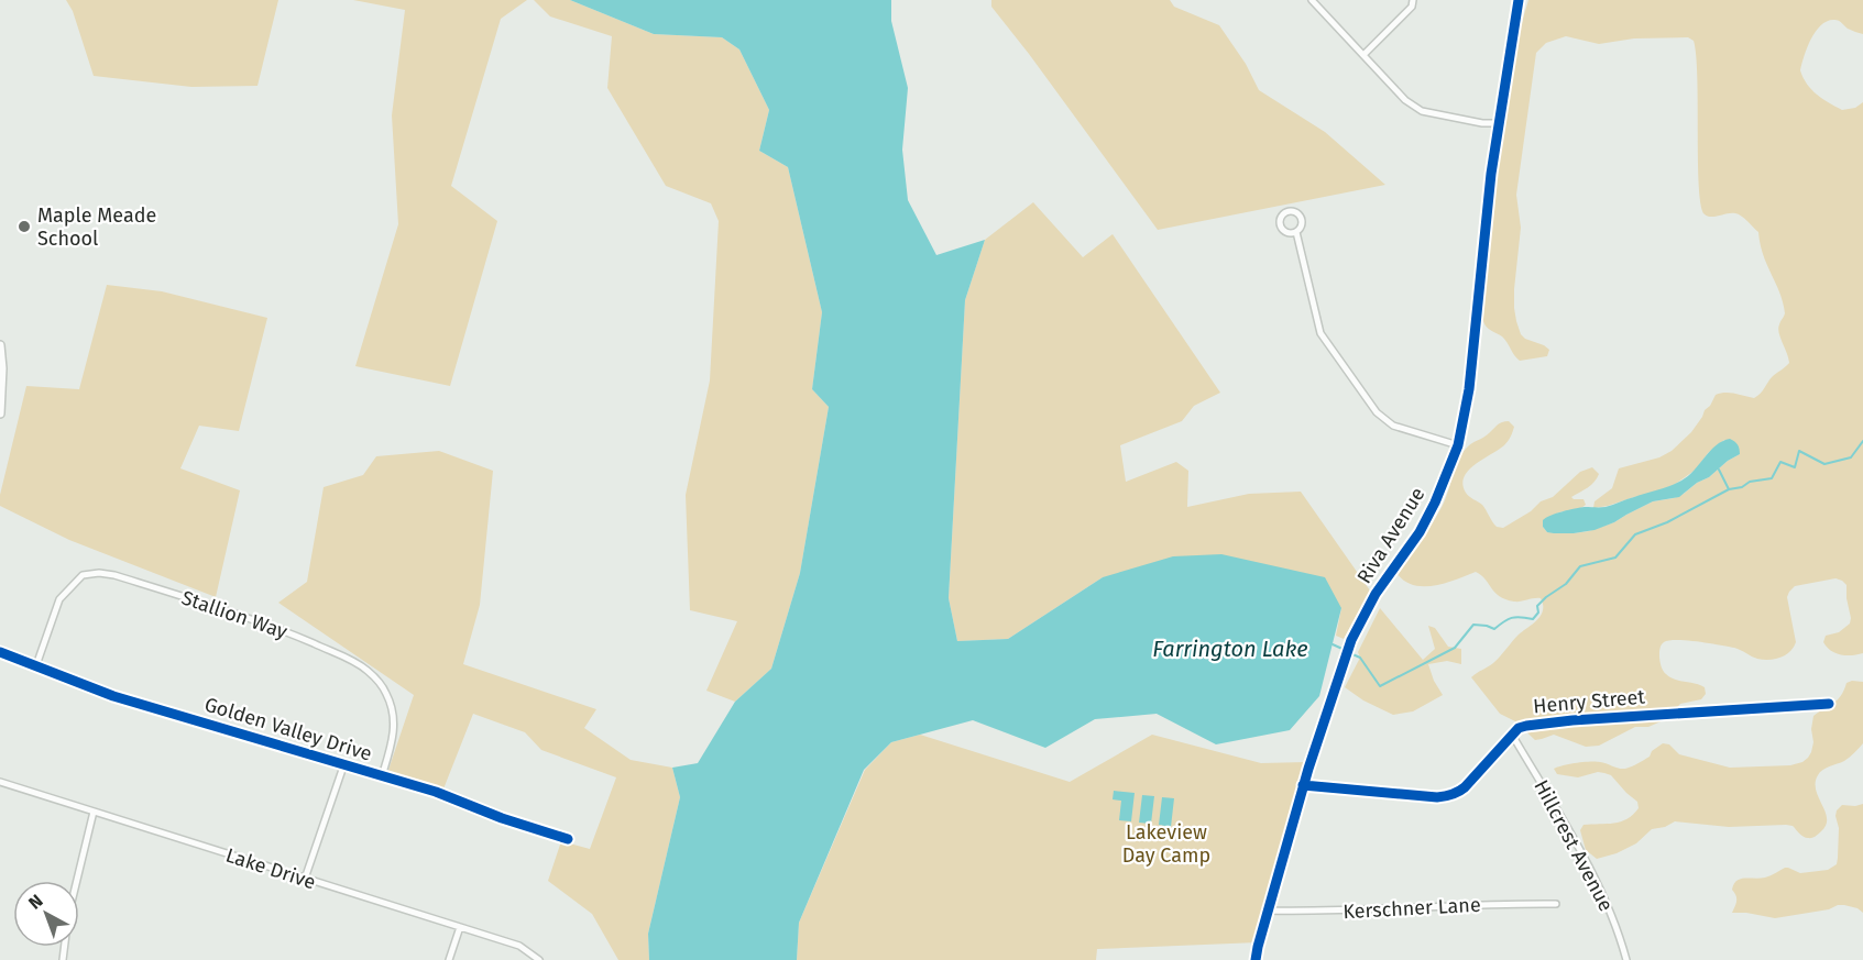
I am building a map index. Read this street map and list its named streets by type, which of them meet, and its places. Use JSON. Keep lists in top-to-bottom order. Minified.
{"streets":{"street":["Riva Avenue","Stallion Way","Henry Street","Golden Valley Drive","Hillcrest Avenue","Lake Drive","Kerschner Lane"]},"crossings":[["Riva Avenue","Henry Street"],["Riva Avenue","Kerschner Lane"],["Stallion Way","Golden Valley Drive"],["Henry Street","Hillcrest Avenue"]],"water":["Farrington Lake"],"parks":["Lakeview Day Camp"],"places":["Maple Meade School"],"north":"top left"}
